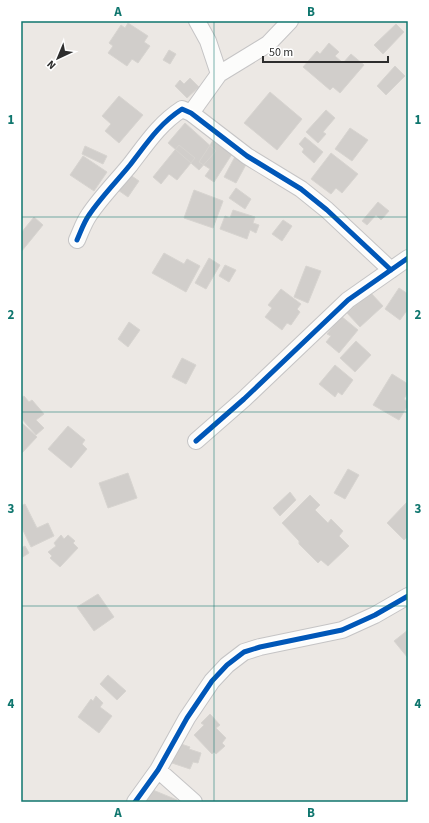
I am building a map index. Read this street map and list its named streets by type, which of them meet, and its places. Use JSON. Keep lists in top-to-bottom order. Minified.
{"scale_bar":"50 m","north":"bottom left","grid":{"columns":["A","B"],"rows":["1","2","3","4"]}}
